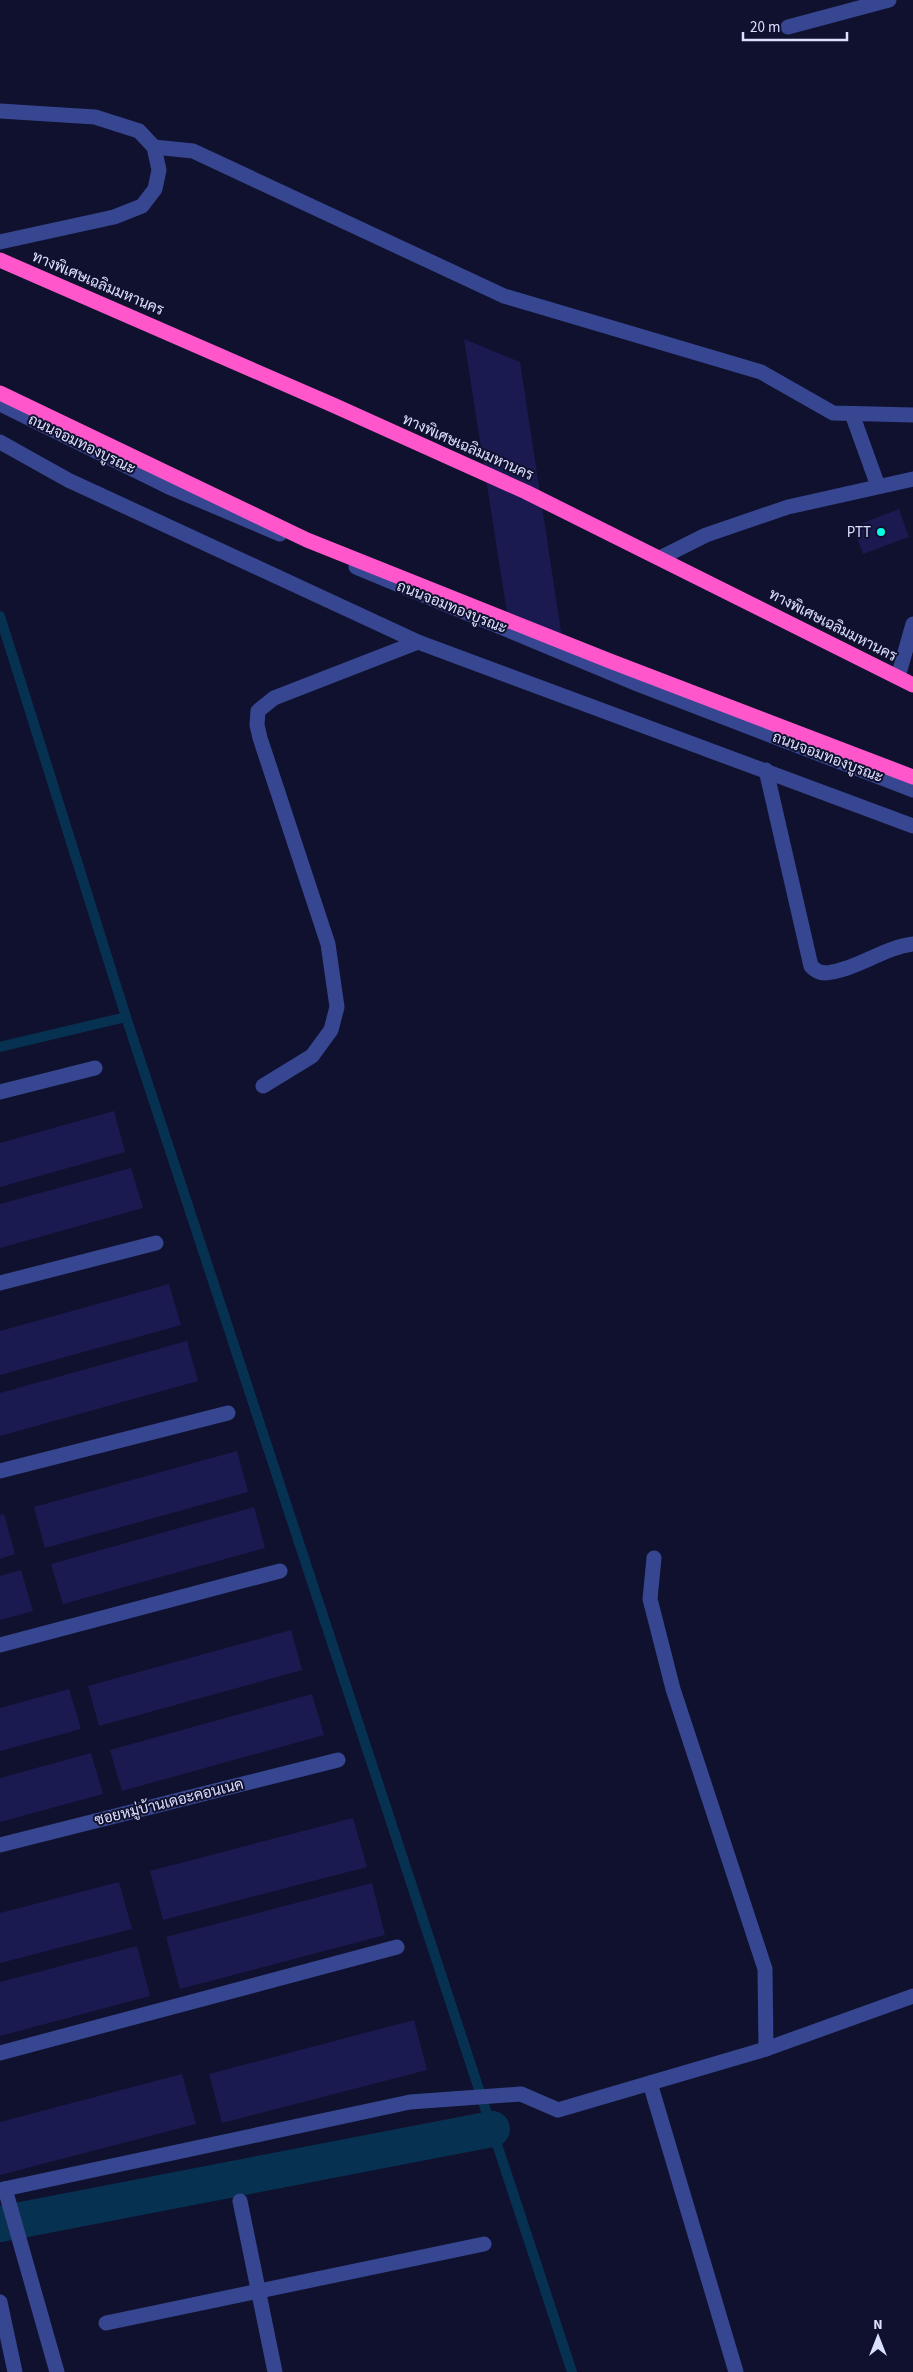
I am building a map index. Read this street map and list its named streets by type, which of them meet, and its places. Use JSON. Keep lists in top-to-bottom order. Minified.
{"streets":{"highway":["ทางพิเศษเฉลิมมหานคร"],"street":["ถนนจอมทองบูรณะ","ซอยหมู่บ้านเดอะคอนเนค"]},"places":["PTT"],"scale_bar":"20 m","north":"top"}
